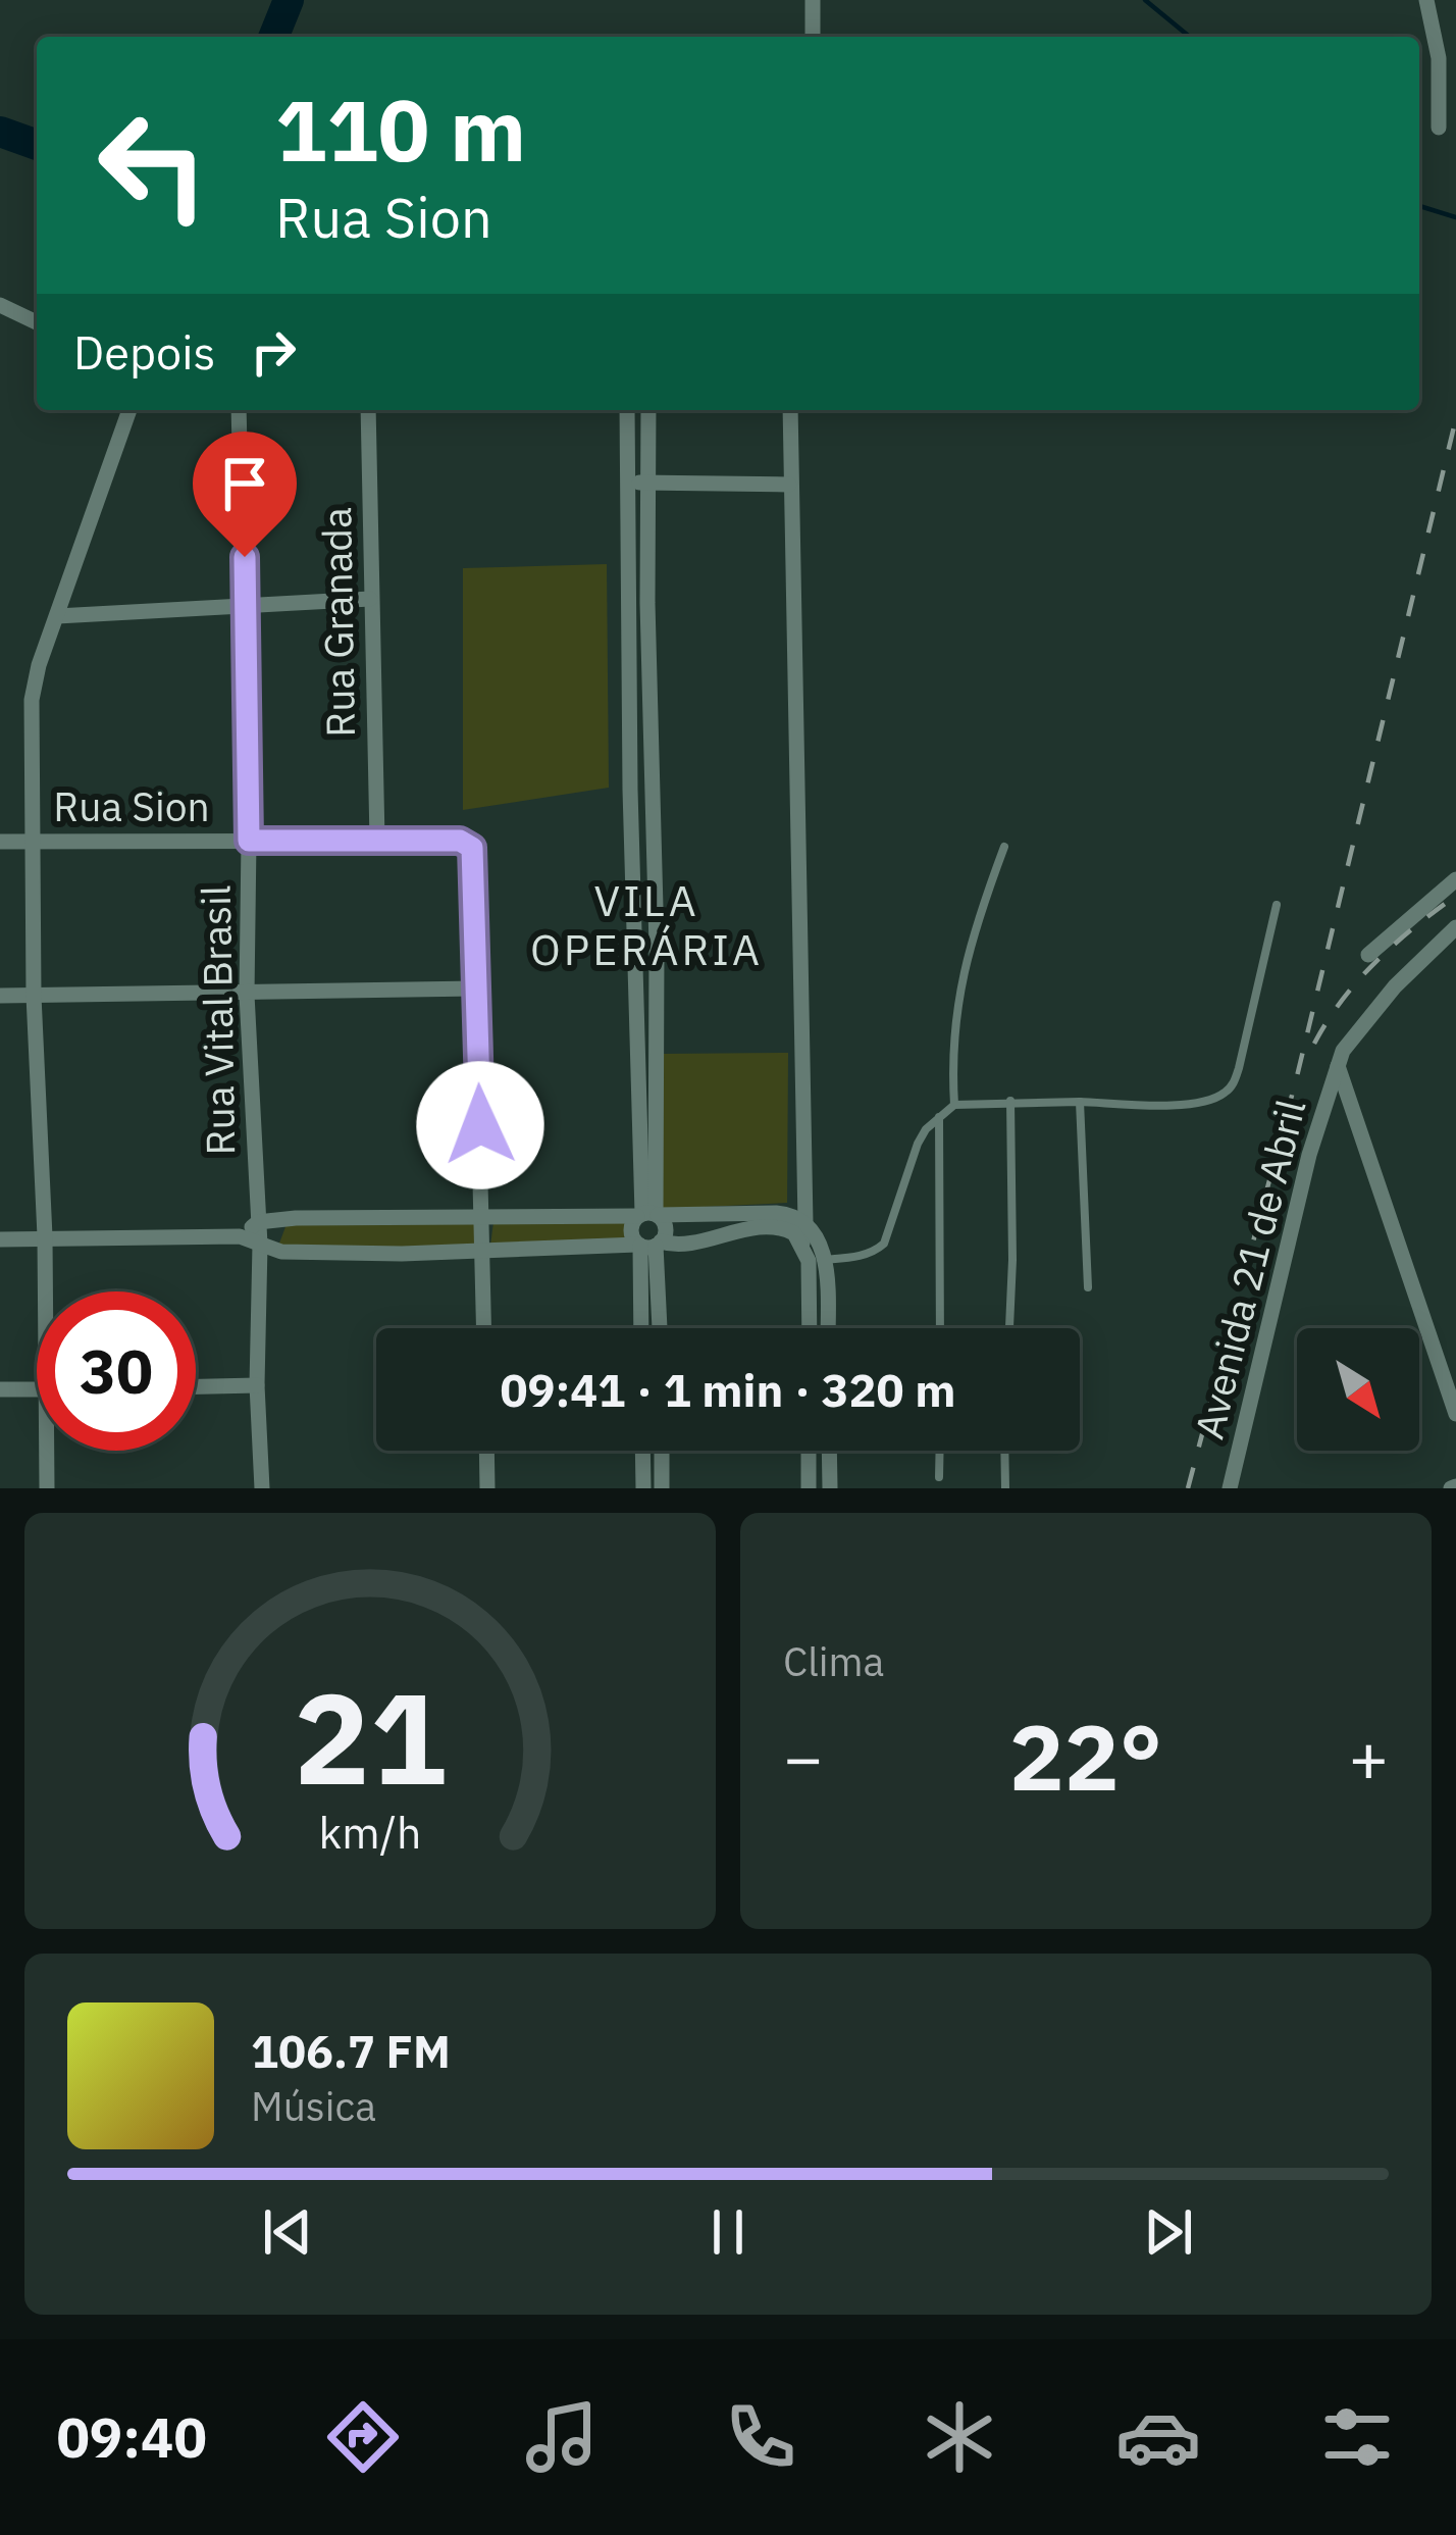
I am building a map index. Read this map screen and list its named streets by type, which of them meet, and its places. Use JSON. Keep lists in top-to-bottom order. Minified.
{"streets":{"street":["Rua Granada","Rua Sion","Rua Vital Brasil","Avenida 21 de Abril"]},"crossings":[["Rua Granada","Rua Sion"],["Rua Sion","Rua Vital Brasil"]],"districts":["VILA OPERÁRIA"],"north":"bottom right","page":{"turn":["110 m","Rua Sion"],"then":"Depois","limit":"30","trip":"09:41 · 1 min · 320 m","tile":"Clima","heat":["−","22°","+"],"song":["106.7 FM","Música"],"tabs":"09:40","gauge":["21","km/h"]}}
